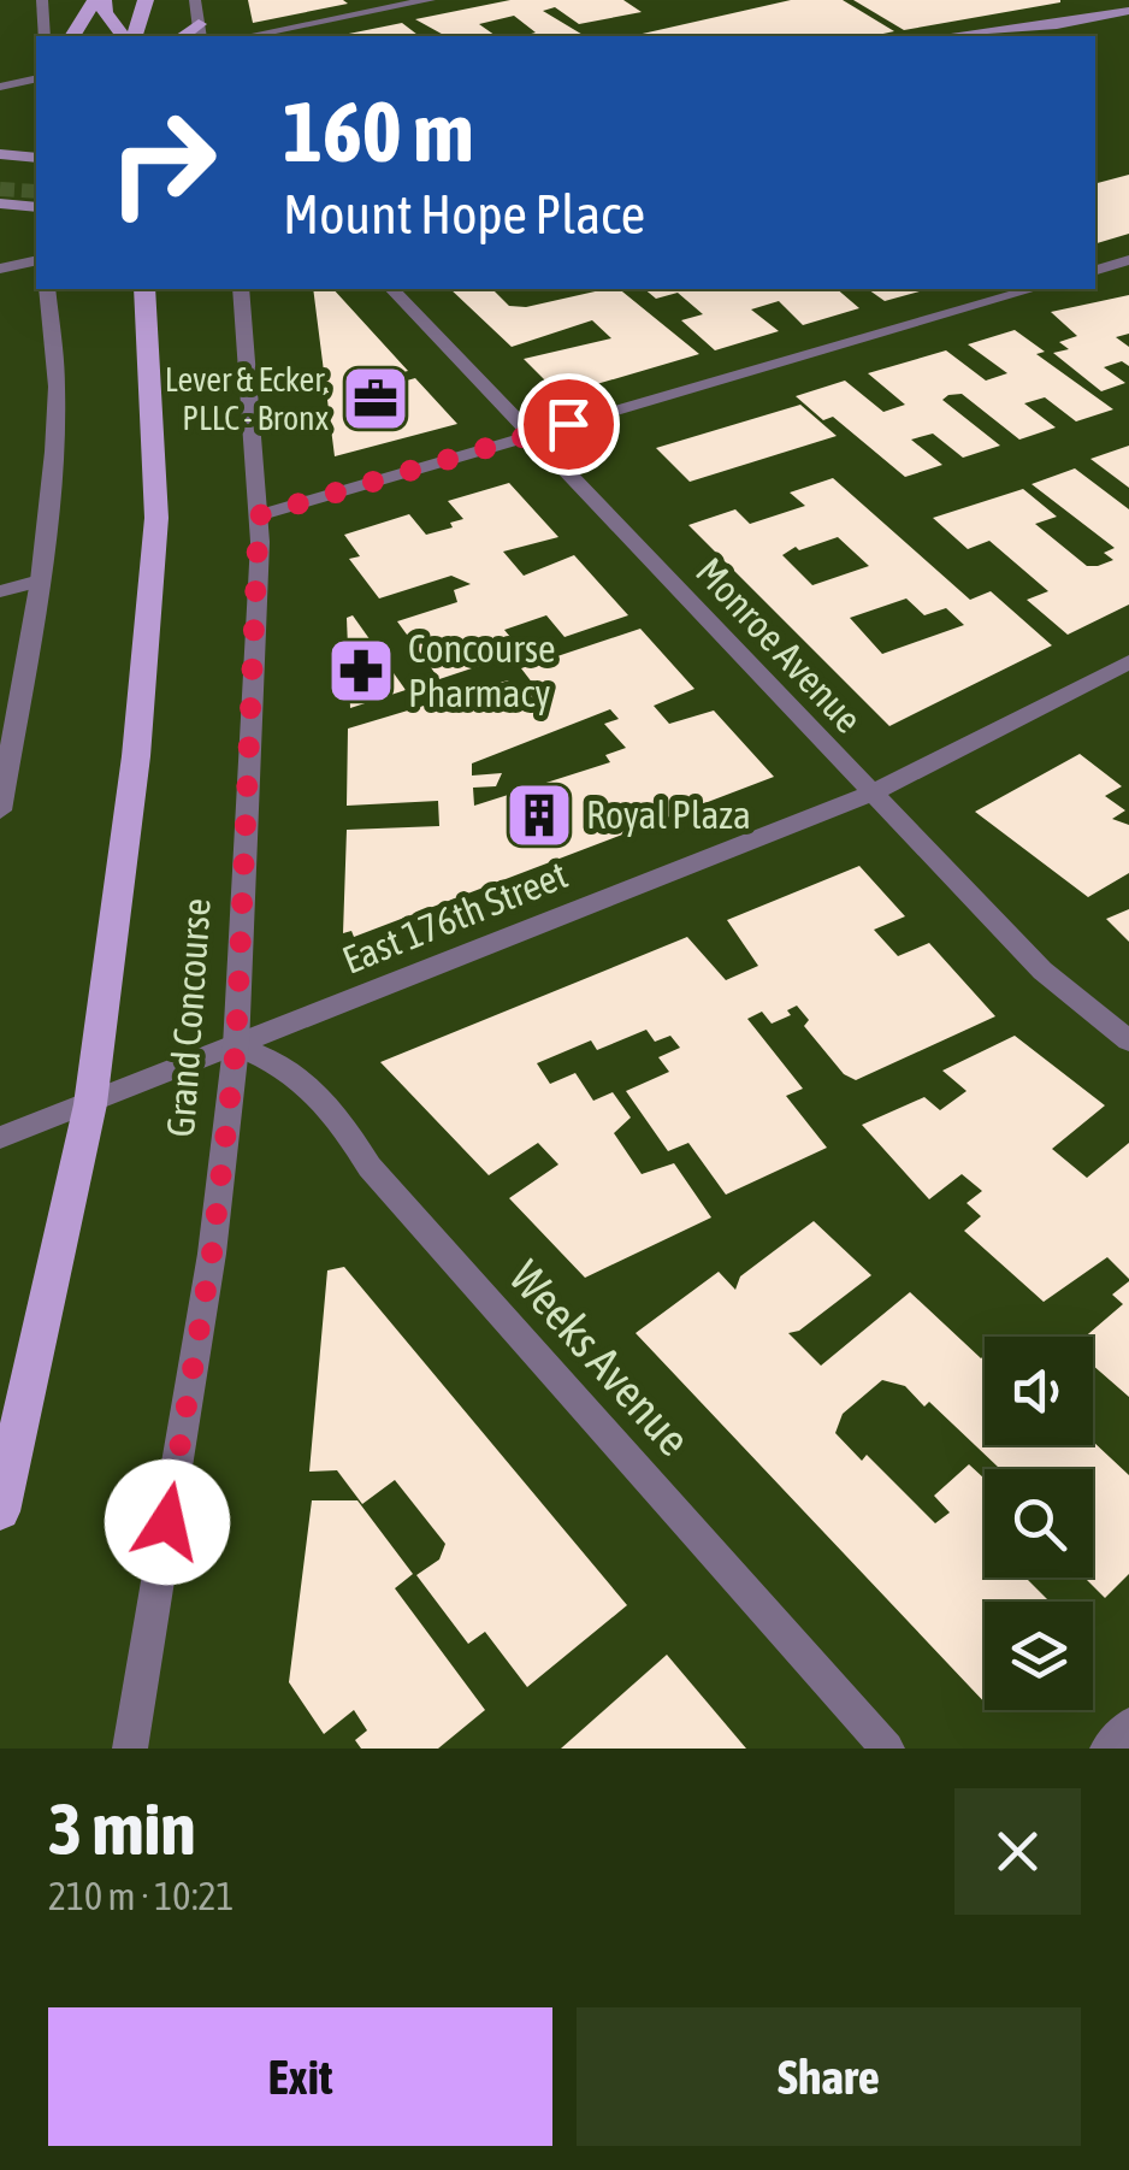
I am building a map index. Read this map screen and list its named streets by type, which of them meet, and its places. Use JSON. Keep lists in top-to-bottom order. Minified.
{"streets":{"main road":["Grand Concourse"],"street":["Monroe Avenue","East 176th Street","Weeks Avenue"]},"crossings":[["Monroe Avenue","East 176th Street"],["East 176th Street","Grand Concourse"],["East 176th Street","Weeks Avenue"],["Grand Concourse","Weeks Avenue"]],"places":{"office":["Lever & Ecker, PLLC - Bronx"],"pharmacy":["Concourse Pharmacy"],"building":["Royal Plaza"]},"page":{"turn":["160 m","Mount Hope Place"],"heading":["3 min","210 m · 10:21"],"buttons":["Exit","Share"]}}
